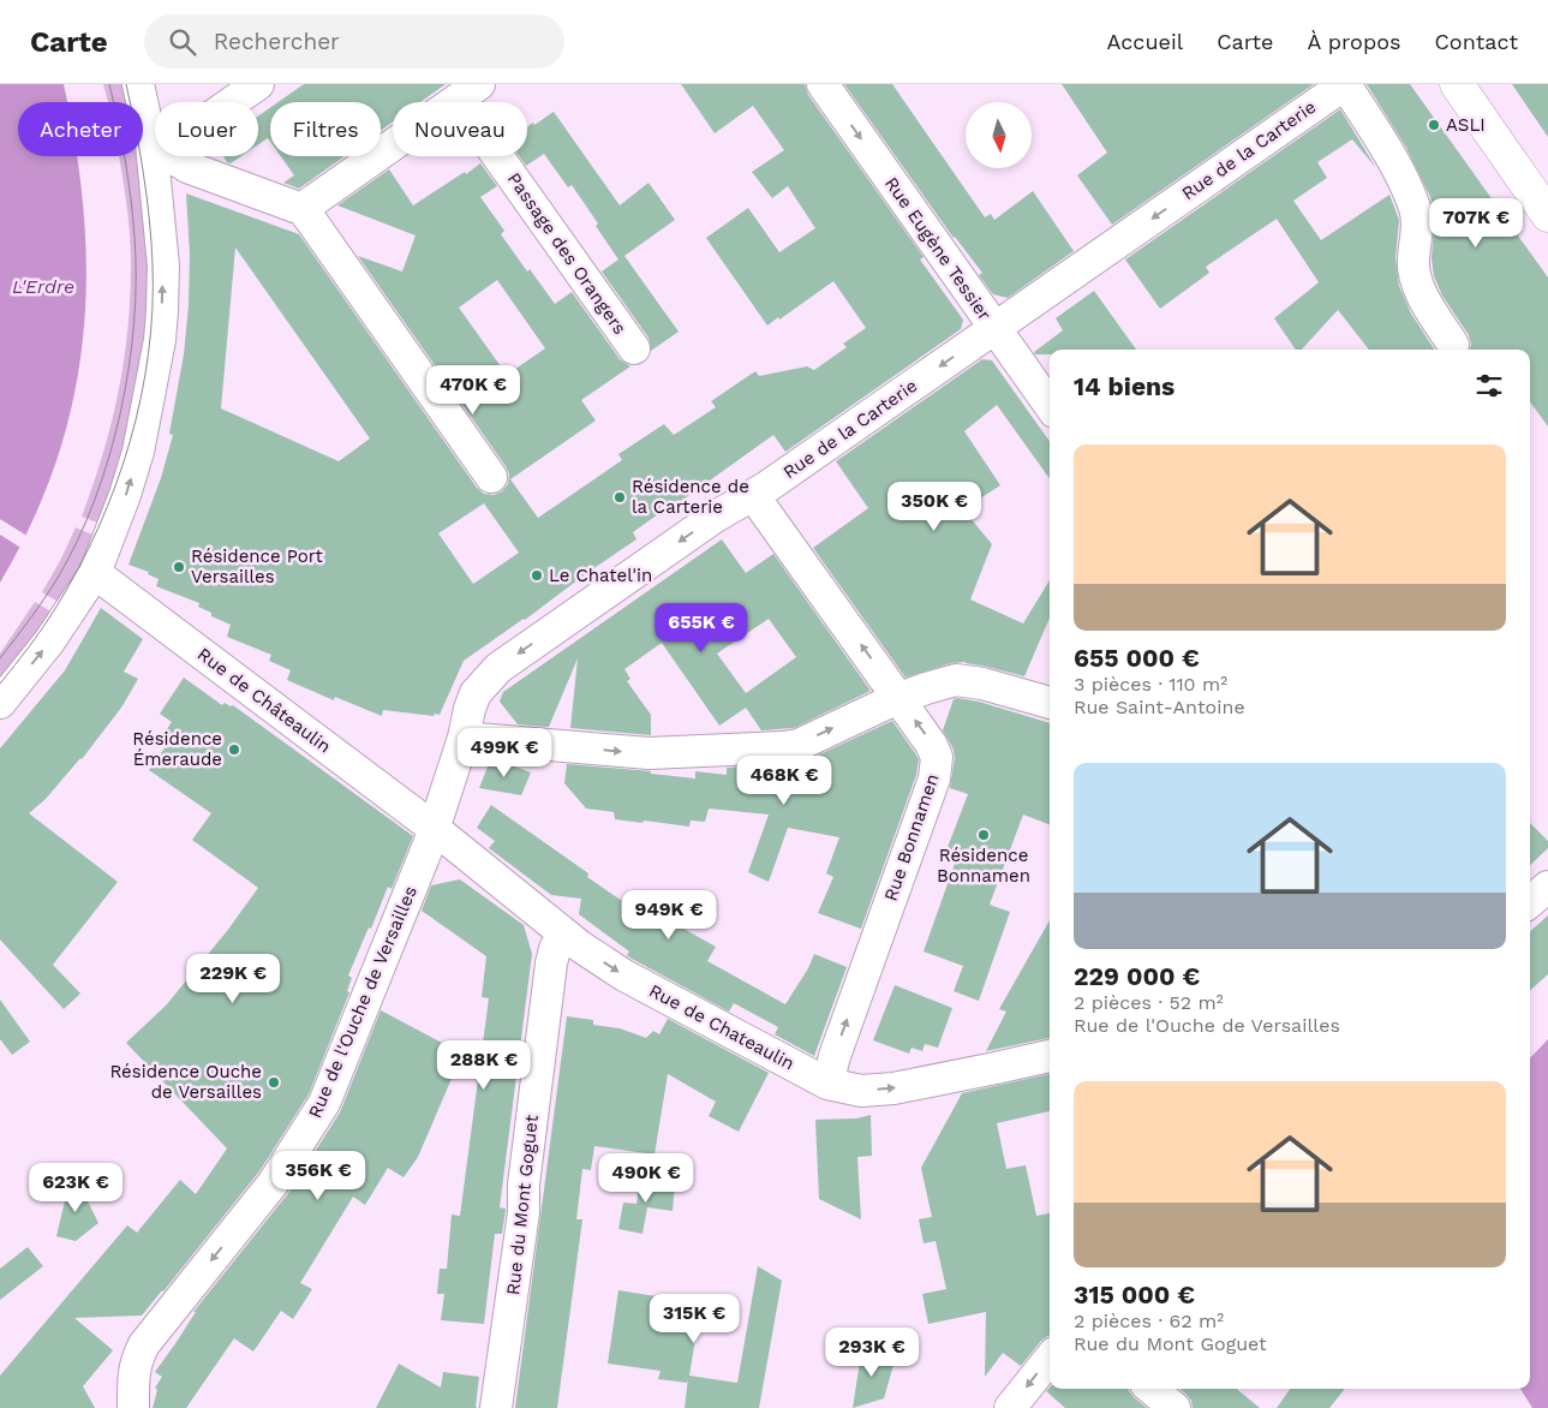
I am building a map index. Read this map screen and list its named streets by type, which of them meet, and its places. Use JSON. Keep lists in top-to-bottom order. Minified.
{"streets":{"street":["Rue de la Carterie","Rue Eugène Tessier","Passage des Orangers","Rue de Châteaulin","Rue Bonnamen","Rue de l'Ouche de Versailles","Rue de Chateaulin","Rue du Mont Goguet"]},"crossings":[["Rue de la Carterie","Rue Eugène Tessier"],["Rue de la Carterie","Rue de Châteaulin"],["Rue de la Carterie","Rue Bonnamen"],["Rue de la Carterie","Rue de l'Ouche de Versailles"],["Rue de la Carterie","Rue de Chateaulin"],["Rue de Châteaulin","Rue de l'Ouche de Versailles"],["Rue de Châteaulin","Rue de Chateaulin"],["Rue Bonnamen","Rue de Chateaulin"],["Rue de l'Ouche de Versailles","Rue de Chateaulin"],["Rue de Chateaulin","Rue du Mont Goguet"]],"one_way":["Rue de la Carterie","Rue Eugène Tessier","Rue Bonnamen","Rue de l'Ouche de Versailles","Rue de Chateaulin"],"water":["L'Erdre"],"places":["ASLI","Résidence de la Carterie","Résidence Port Versailles","Le Chatel'in","Résidence Émeraude","Résidence Bonnamen","Résidence Ouche de Versailles"],"north":"bottom","page":{"header":"Carte","search":"Rechercher","nav":["Accueil","Carte","À propos","Contact"],"chip":["Acheter","Louer","Filtres","Nouveau"],"price":["707K €","470K €","350K €","655K €","499K €","468K €","949K €","229K €","288K €","356K €","490K €","623K €","315K €","293K €"],"heading":"14 biens","list":[{"name":"655 000 €","note":"3 pièces · 110 m² · Rue Saint-Antoine"},{"name":"229 000 €","note":"2 pièces · 52 m² · Rue de l'Ouche de Versailles"},{"name":"315 000 €","note":"2 pièces · 62 m² · Rue du Mont Goguet"}]}}
